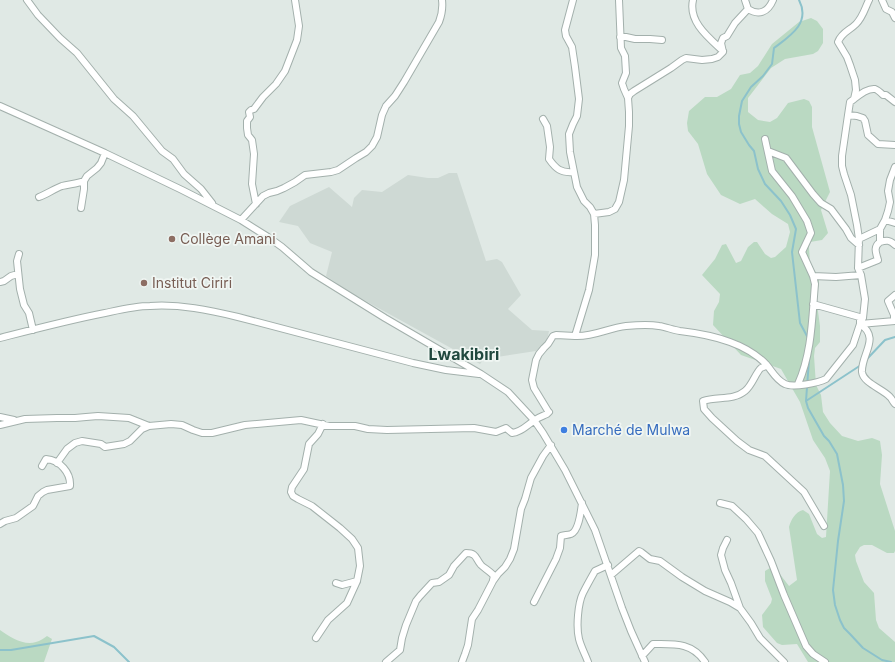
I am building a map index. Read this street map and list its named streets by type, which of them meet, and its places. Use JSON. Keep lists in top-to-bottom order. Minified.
{"districts":["Lwakibiri"],"places":["Collège Amani","Institut Ciriri","Marché de Mulwa"]}
